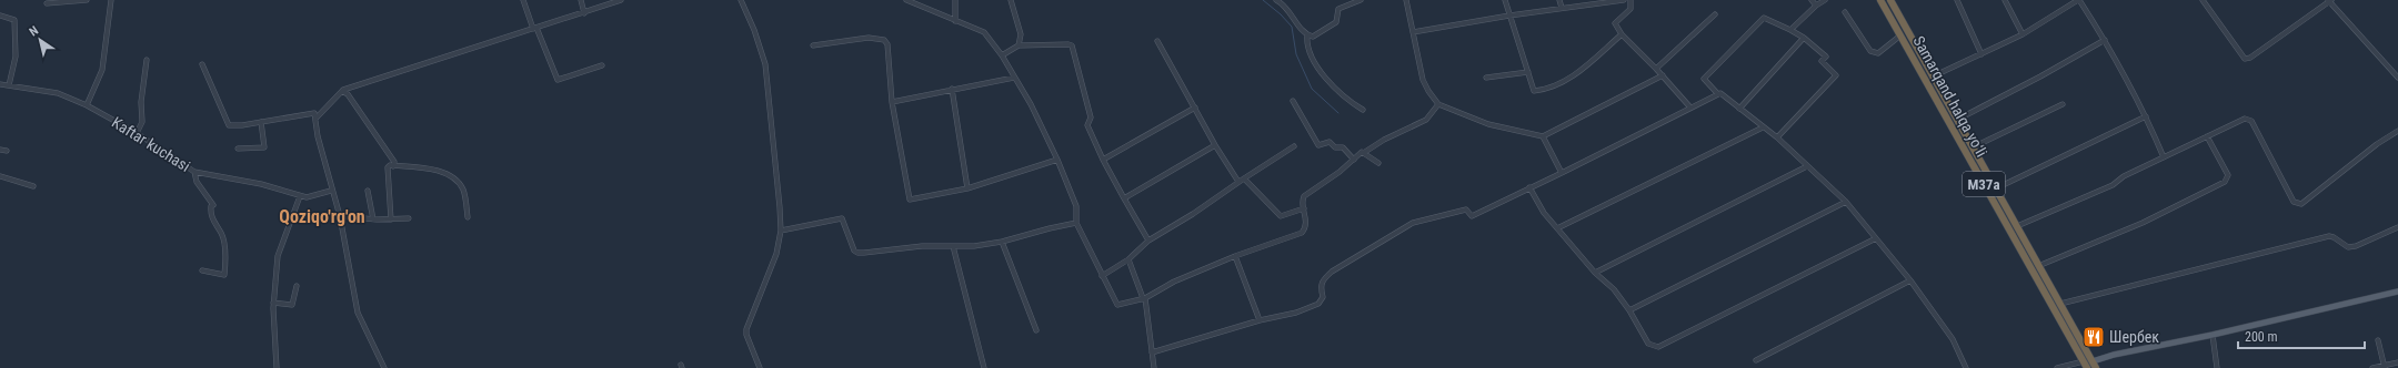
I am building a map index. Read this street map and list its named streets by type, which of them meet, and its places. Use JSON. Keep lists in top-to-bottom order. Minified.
{"streets":{"highway":["Samarqand halqa yoʻli","M37a"],"street":["Kaftar kuchasi"]},"districts":["Qoziqo'rg'on"],"places":{"restaurant":["Шербек"]},"scale_bar":"200 m","north":"top left"}
